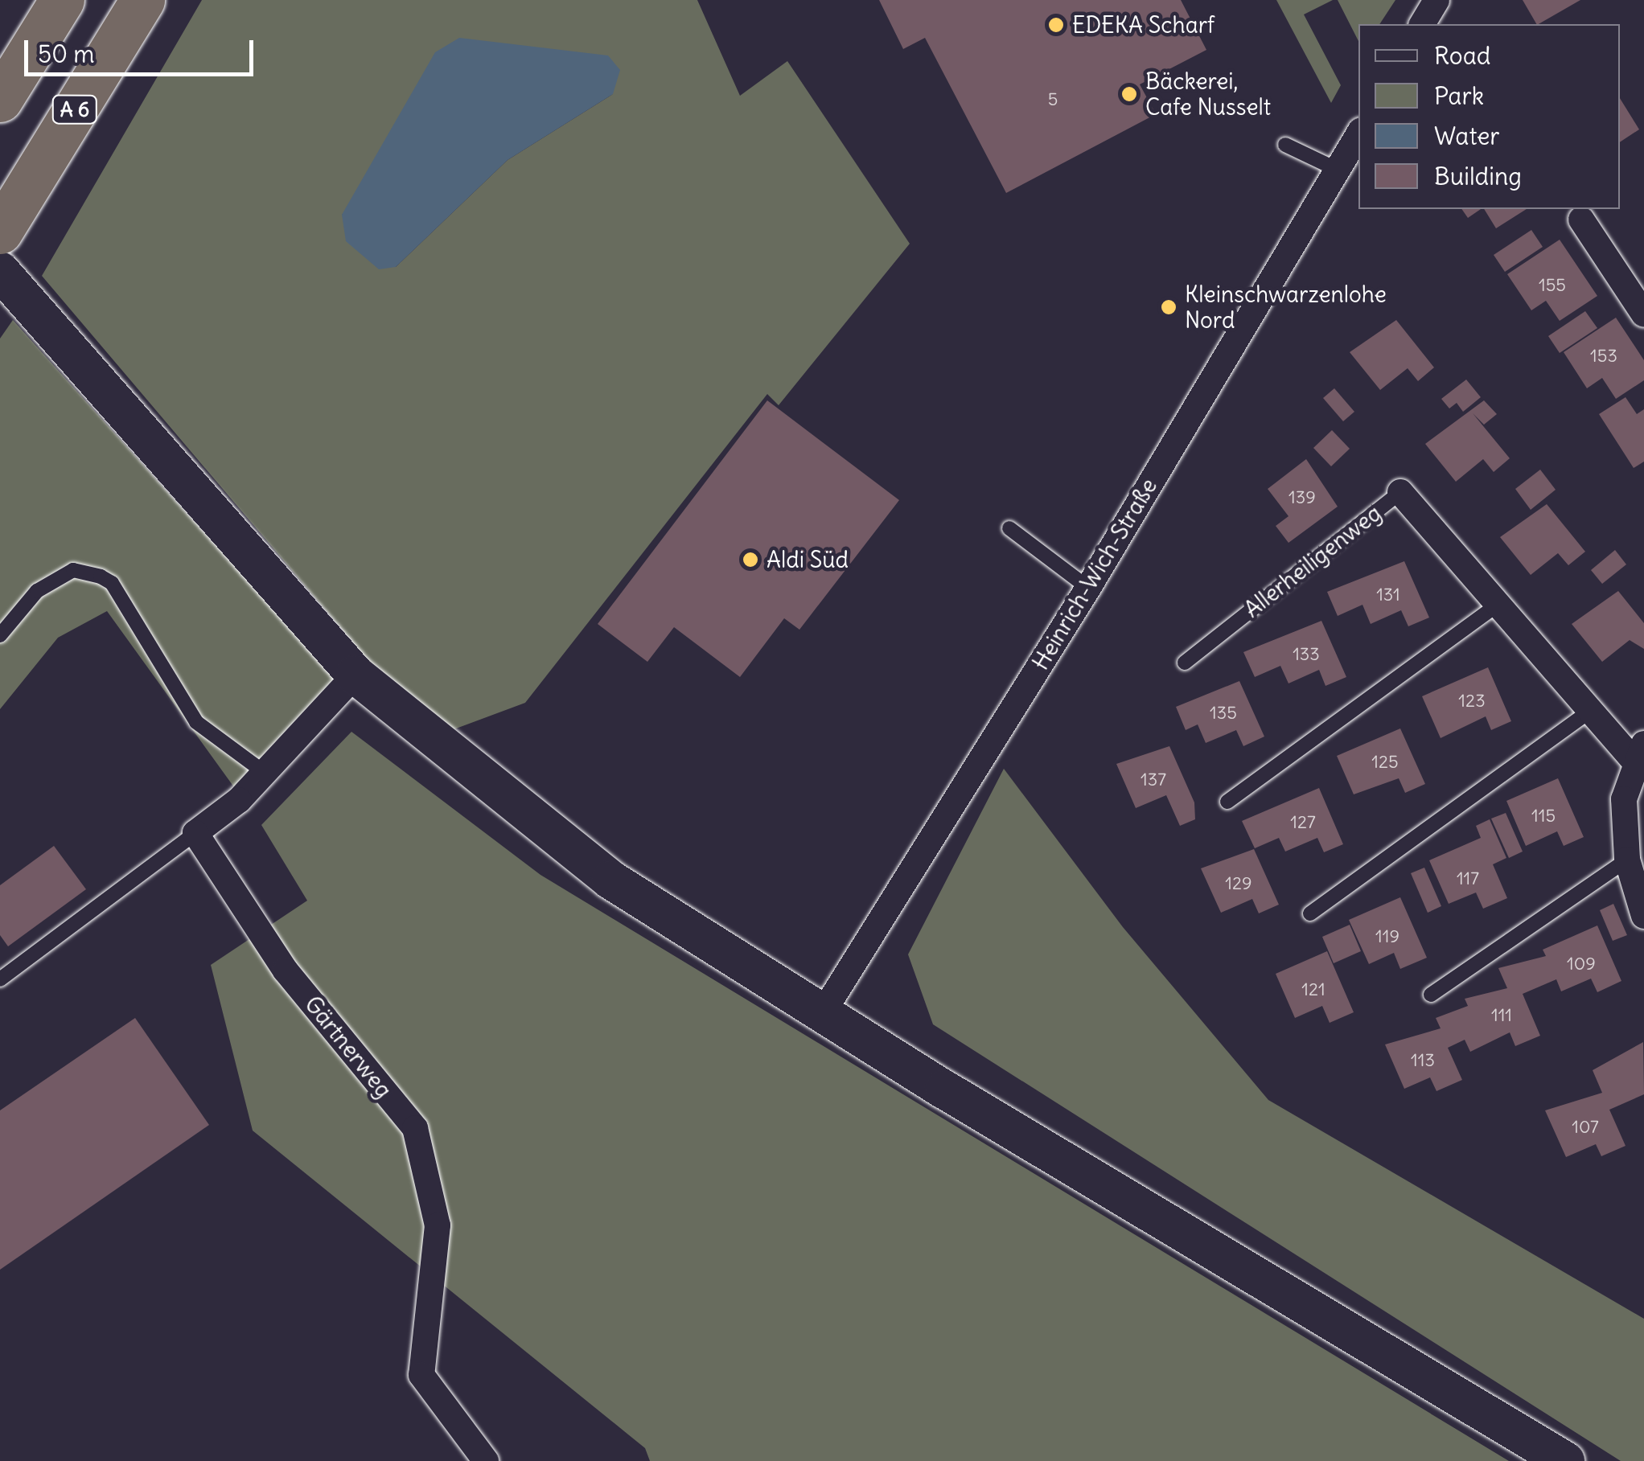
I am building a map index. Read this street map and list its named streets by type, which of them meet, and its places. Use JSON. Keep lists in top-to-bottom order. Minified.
{"streets":{"highway":["A 6"],"street":["Allerheiligenweg","Heinrich-Wich-Straße","Gärtnerweg"]},"places":["EDEKA Scharf","Bäckerei, Cafe Nusselt","Kleinschwarzenlohe Nord","Aldi Süd"],"house_numbers":["5","155","153","139","131","133","123","135","125","137","115","127","117","129","119","109","121","111","113","107"],"legend":["Road","Park","Water","Building"],"scale_bar":"50 m"}
